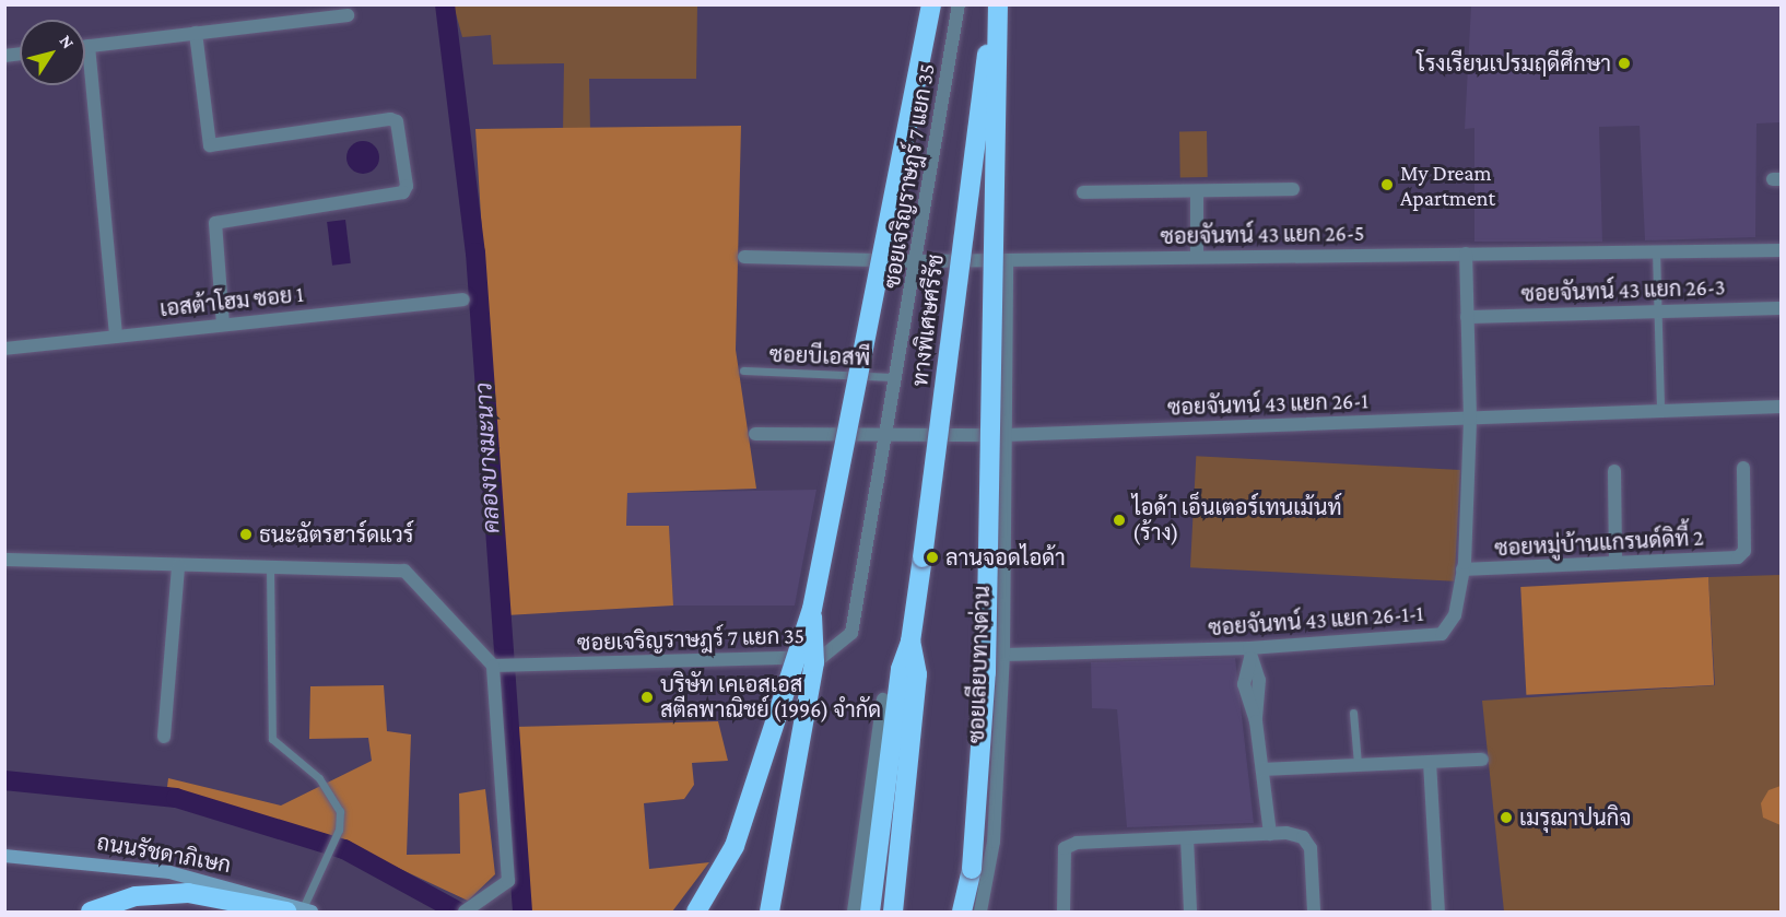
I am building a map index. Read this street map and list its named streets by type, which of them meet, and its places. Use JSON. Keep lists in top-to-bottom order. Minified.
{"streets":{"highway":["ทางพิเศษศรีรัช"],"main road":["ถนนรัชดาภิเษก"],"street":["ซอยเจริญราษฎร์ 7 แยก 35","ซอยจันทน์ 43 แยก 26-5","ซอยจันทน์ 43 แยก 26-3","เอสต้าโฮม ซอย 1","ซอยจันทน์ 43 แยก 26-1","ซอยหมู่บ้านแกรนด์ดิที้ 2","ซอยจันทน์ 43 แยก 26-1-1","ซอยเลียบทางด่วน"],"lane":["ซอยบีเอสพี"]},"crossings":[["ซอยเจริญราษฎร์ 7 แยก 35","ซอยจันทน์ 43 แยก 26-5"],["ซอยเจริญราษฎร์ 7 แยก 35","ซอยบีเอสพี"],["ซอยเจริญราษฎร์ 7 แยก 35","ซอยจันทน์ 43 แยก 26-1"],["ซอยจันทน์ 43 แยก 26-5","ซอยจันทน์ 43 แยก 26-1-1"],["ซอยจันทน์ 43 แยก 26-5","ซอยเลียบทางด่วน"],["ซอยจันทน์ 43 แยก 26-3","ซอยจันทน์ 43 แยก 26-1-1"],["ซอยจันทน์ 43 แยก 26-1","ซอยจันทน์ 43 แยก 26-1-1"],["ซอยจันทน์ 43 แยก 26-1","ซอยเลียบทางด่วน"],["ซอยหมู่บ้านแกรนด์ดิที้ 2","ซอยจันทน์ 43 แยก 26-1-1"],["ซอยจันทน์ 43 แยก 26-1-1","ซอยเลียบทางด่วน"]],"water":["คลองบางมะนาว"],"places":["โรงเรียนเปรมฤดีศึกษา","My Dream Apartment","ไอด้า เอ็นเตอร์เทนเม้นท์ (ร้าง)","ธนะฉัตรฮาร์ดแวร์","ลานจอดไอด้า","บริษัท เคเอสเอส สตีลพาณิชย์ (1996) จำกัด","เมรุฌาปนกิจ"],"north":"top right"}
